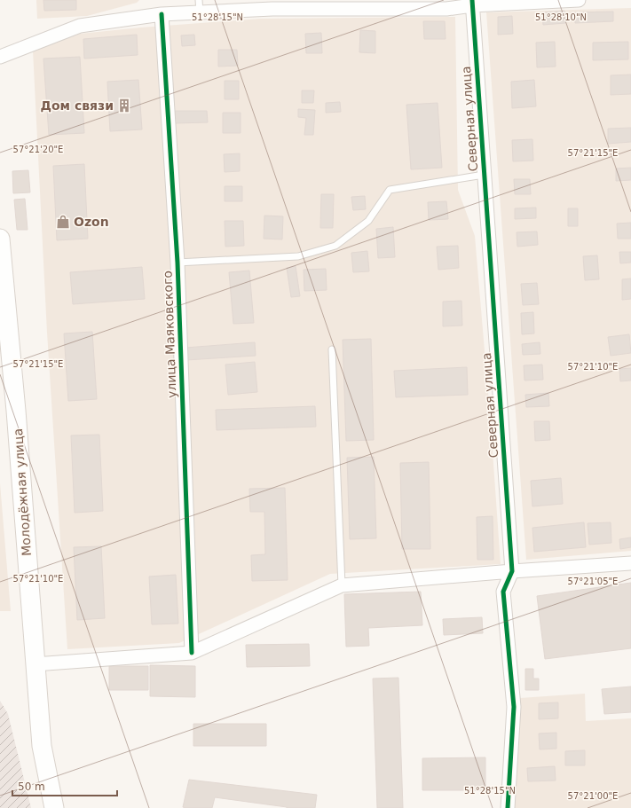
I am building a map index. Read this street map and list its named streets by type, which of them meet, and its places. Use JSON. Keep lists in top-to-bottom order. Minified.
{"streets":{"street":["Северная улица","улица Маяковского","Молодёжная улица"]},"places":{"building":["Дом связи"],"shop":["Ozon"]},"scale_bar":"50 m","coordinates":["51°28'15\"N","51°28'10\"N","57°21'20\"E","57°21'15\"E","57°21'10\"E","57°21'05\"E","57°21'00\"E"]}
